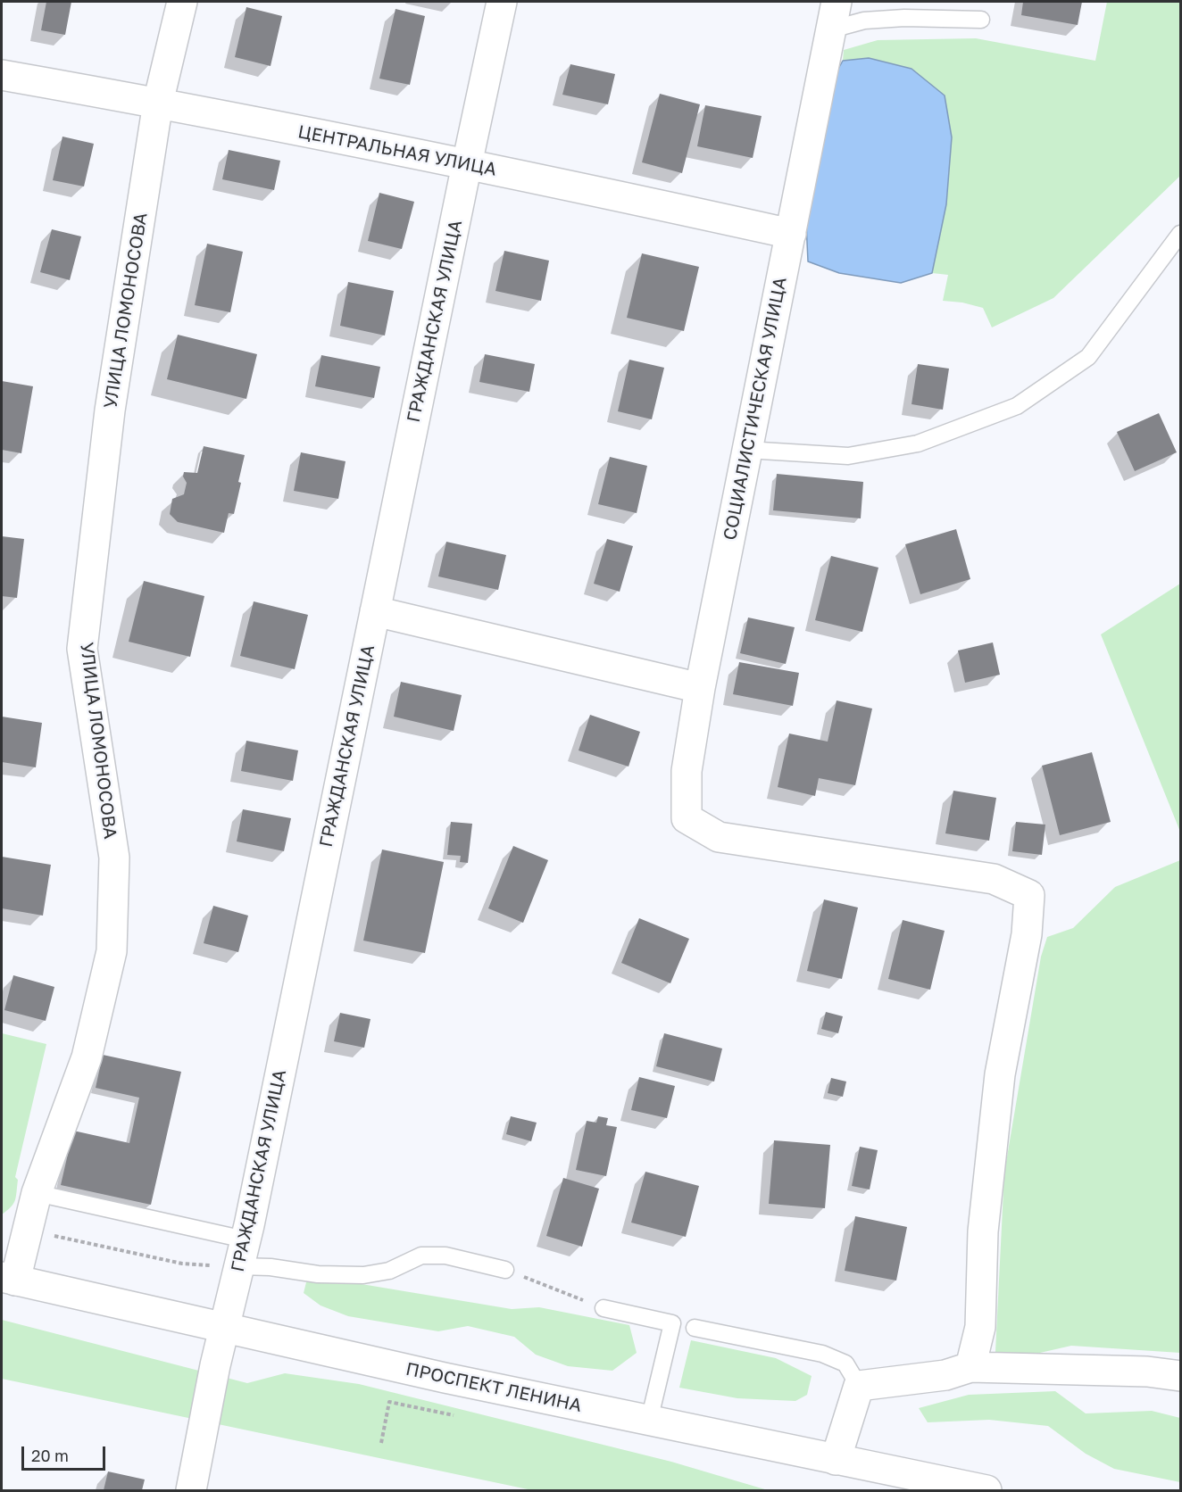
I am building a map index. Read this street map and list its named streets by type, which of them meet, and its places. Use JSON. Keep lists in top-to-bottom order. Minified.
{"streets":{"street":["ЦЕНТРАЛЬНАЯ УЛИЦА","УЛИЦА ЛОМОНОСОВА","ГРАЖДАНСКАЯ УЛИЦА","СОЦИАЛИСТИЧЕСКАЯ УЛИЦА","ПРОСПЕКТ ЛЕНИНА"]},"crossings":[["ЦЕНТРАЛЬНАЯ УЛИЦА","УЛИЦА ЛОМОНОСОВА"],["ЦЕНТРАЛЬНАЯ УЛИЦА","ГРАЖДАНСКАЯ УЛИЦА"],["ЦЕНТРАЛЬНАЯ УЛИЦА","СОЦИАЛИСТИЧЕСКАЯ УЛИЦА"],["УЛИЦА ЛОМОНОСОВА","ПРОСПЕКТ ЛЕНИНА"],["ГРАЖДАНСКАЯ УЛИЦА","ПРОСПЕКТ ЛЕНИНА"]],"scale_bar":"20 m"}
